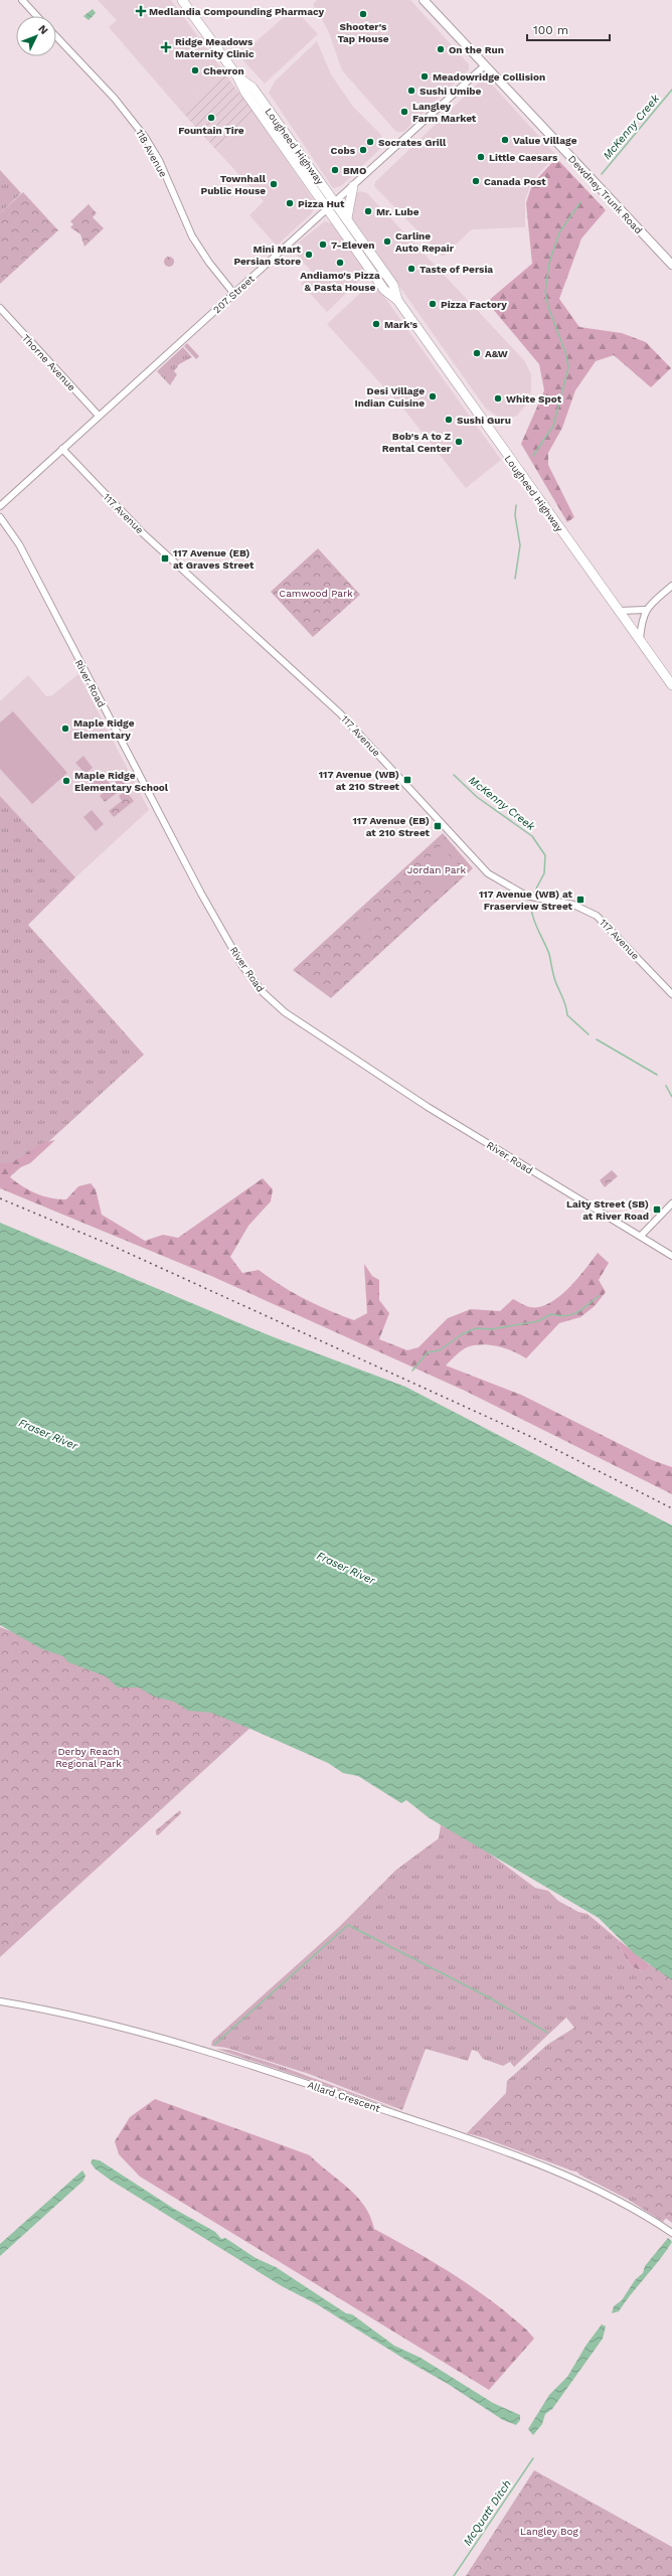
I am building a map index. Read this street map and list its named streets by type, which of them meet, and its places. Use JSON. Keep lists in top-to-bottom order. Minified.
{"streets":{"highway":["Lougheed Highway"],"main road":["Dewdney Trunk Road"],"street":["118 Avenue","207 Street","Thorne Avenue","117 Avenue","River Road","Allard Crescent"]},"crossings":[["Lougheed Highway","207 Street"],["118 Avenue","207 Street"],["Dewdney Trunk Road","207 Street"],["207 Street","Thorne Avenue"],["207 Street","117 Avenue"]],"water":["McKenny Creek","Fraser River","McQuatt Ditch"],"parks":["Camwood Park","Jordan Park","Derby Reach Regional Park","Langley Bog"],"places":{"health":["Medlandia Compounding Pharmacy","Ridge Meadows Maternity Clinic"],"other":["Shooter's Tap House","On the Run","Chevron","Meadowridge Collision","Sushi Umibe","Langley Farm Market","Fountain Tire","Value Village","Socrates Grill","Cobs","Little Caesars","BMO","Canada Post","Townhall Public House","Pizza Hut","Mr. Lube","Carline Auto Repair","7-Eleven","Mini Mart Persian Store","Andiamo's Pizza & Pasta House","Taste of Persia","Pizza Factory","Mark's","A&W","Desi Village Indian Cuisine","White Spot","Sushi Guru","Bob's A to Z Rental Center","Maple Ridge Elementary","Maple Ridge Elementary School"],"transit":["117 Avenue (EB) at Graves Street","117 Avenue (WB) at 210 Street","117 Avenue (EB) at 210 Street","117 Avenue (WB) at Fraserview Street","Laity Street (SB) at River Road"]},"scale_bar":"100 m","north":"top right"}
